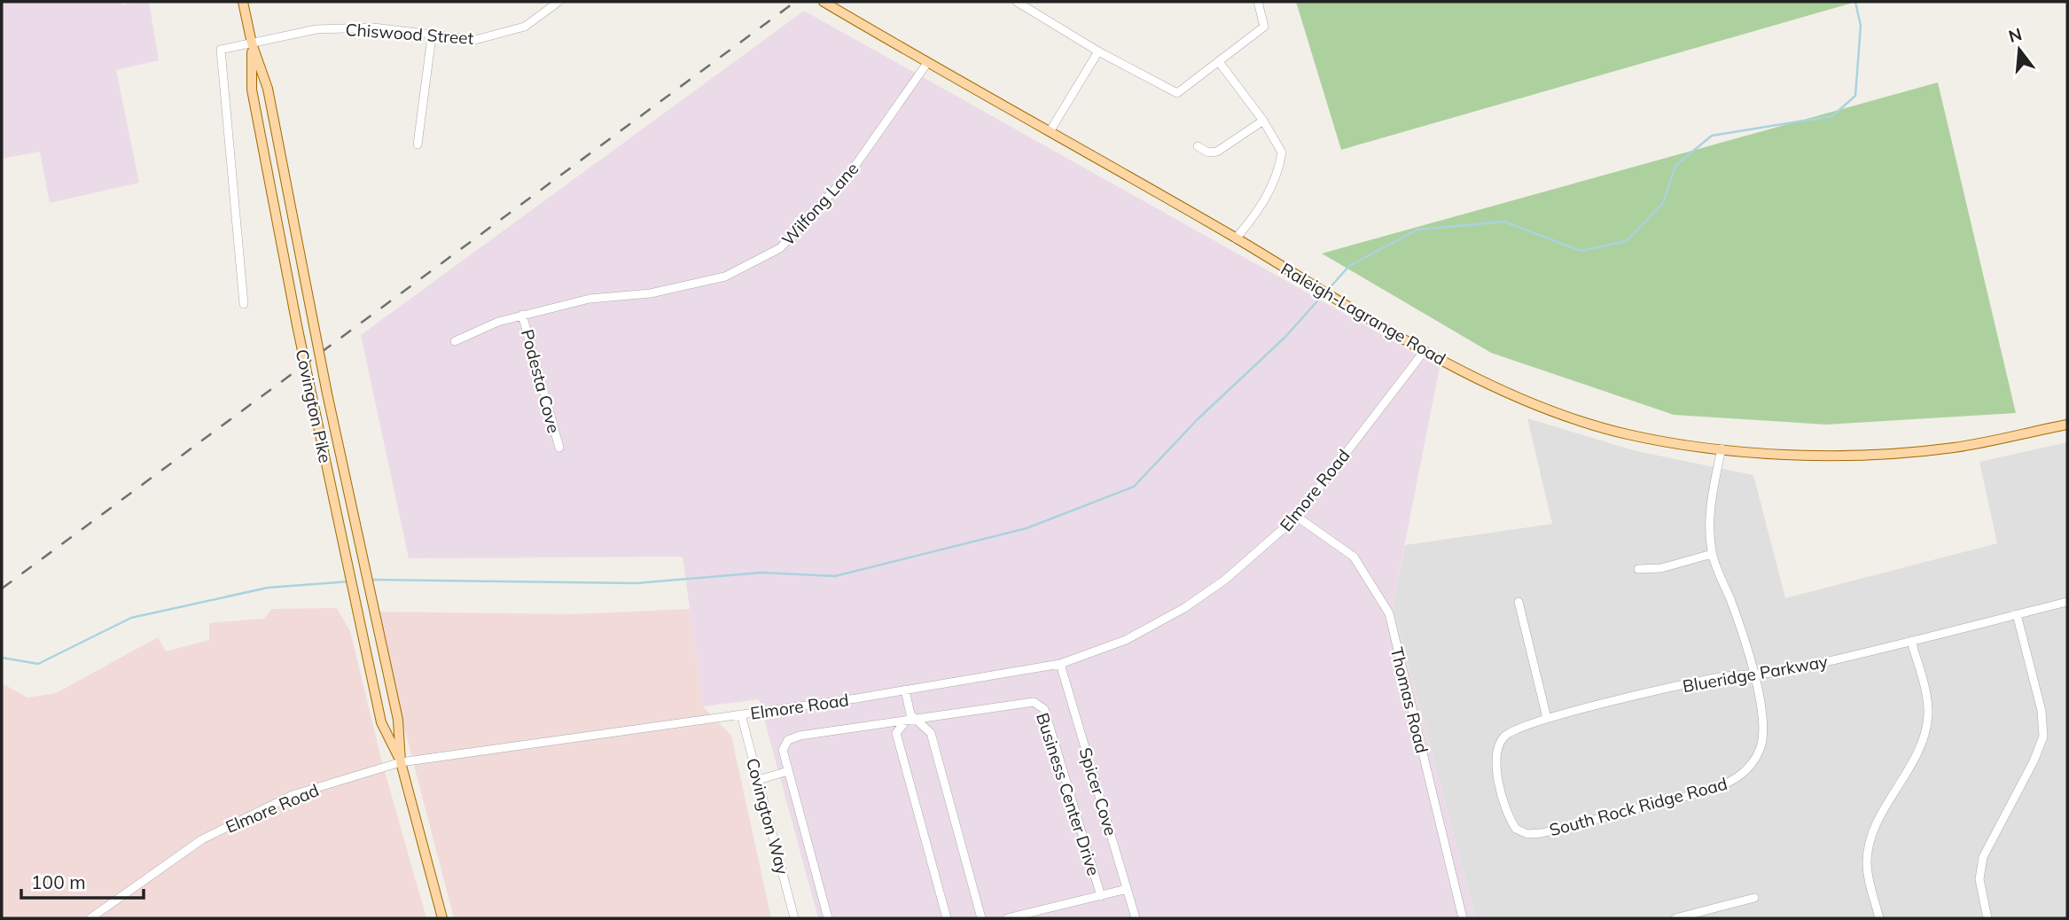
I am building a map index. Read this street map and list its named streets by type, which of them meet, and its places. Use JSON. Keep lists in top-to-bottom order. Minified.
{"streets":{"main road":["Raleigh-Lagrange Road","Covington Pike"],"street":["Chiswood Street","Wilfong Lane","Podesta Cove","Elmore Road","Blueridge Parkway","Thomas Road","Spicer Cove","Business Center Drive","South Rock Ridge Road","Covington Way"]},"crossings":[["Chiswood Street","Covington Pike"],["Wilfong Lane","Raleigh-Lagrange Road"],["Wilfong Lane","Podesta Cove"],["Raleigh-Lagrange Road","Elmore Road"],["Covington Pike","Elmore Road"],["Elmore Road","Thomas Road"],["Elmore Road","Spicer Cove"],["Elmore Road","Covington Way"],["Blueridge Parkway","South Rock Ridge Road"],["Spicer Cove","Business Center Drive"]],"scale_bar":"100 m","north":"top"}
